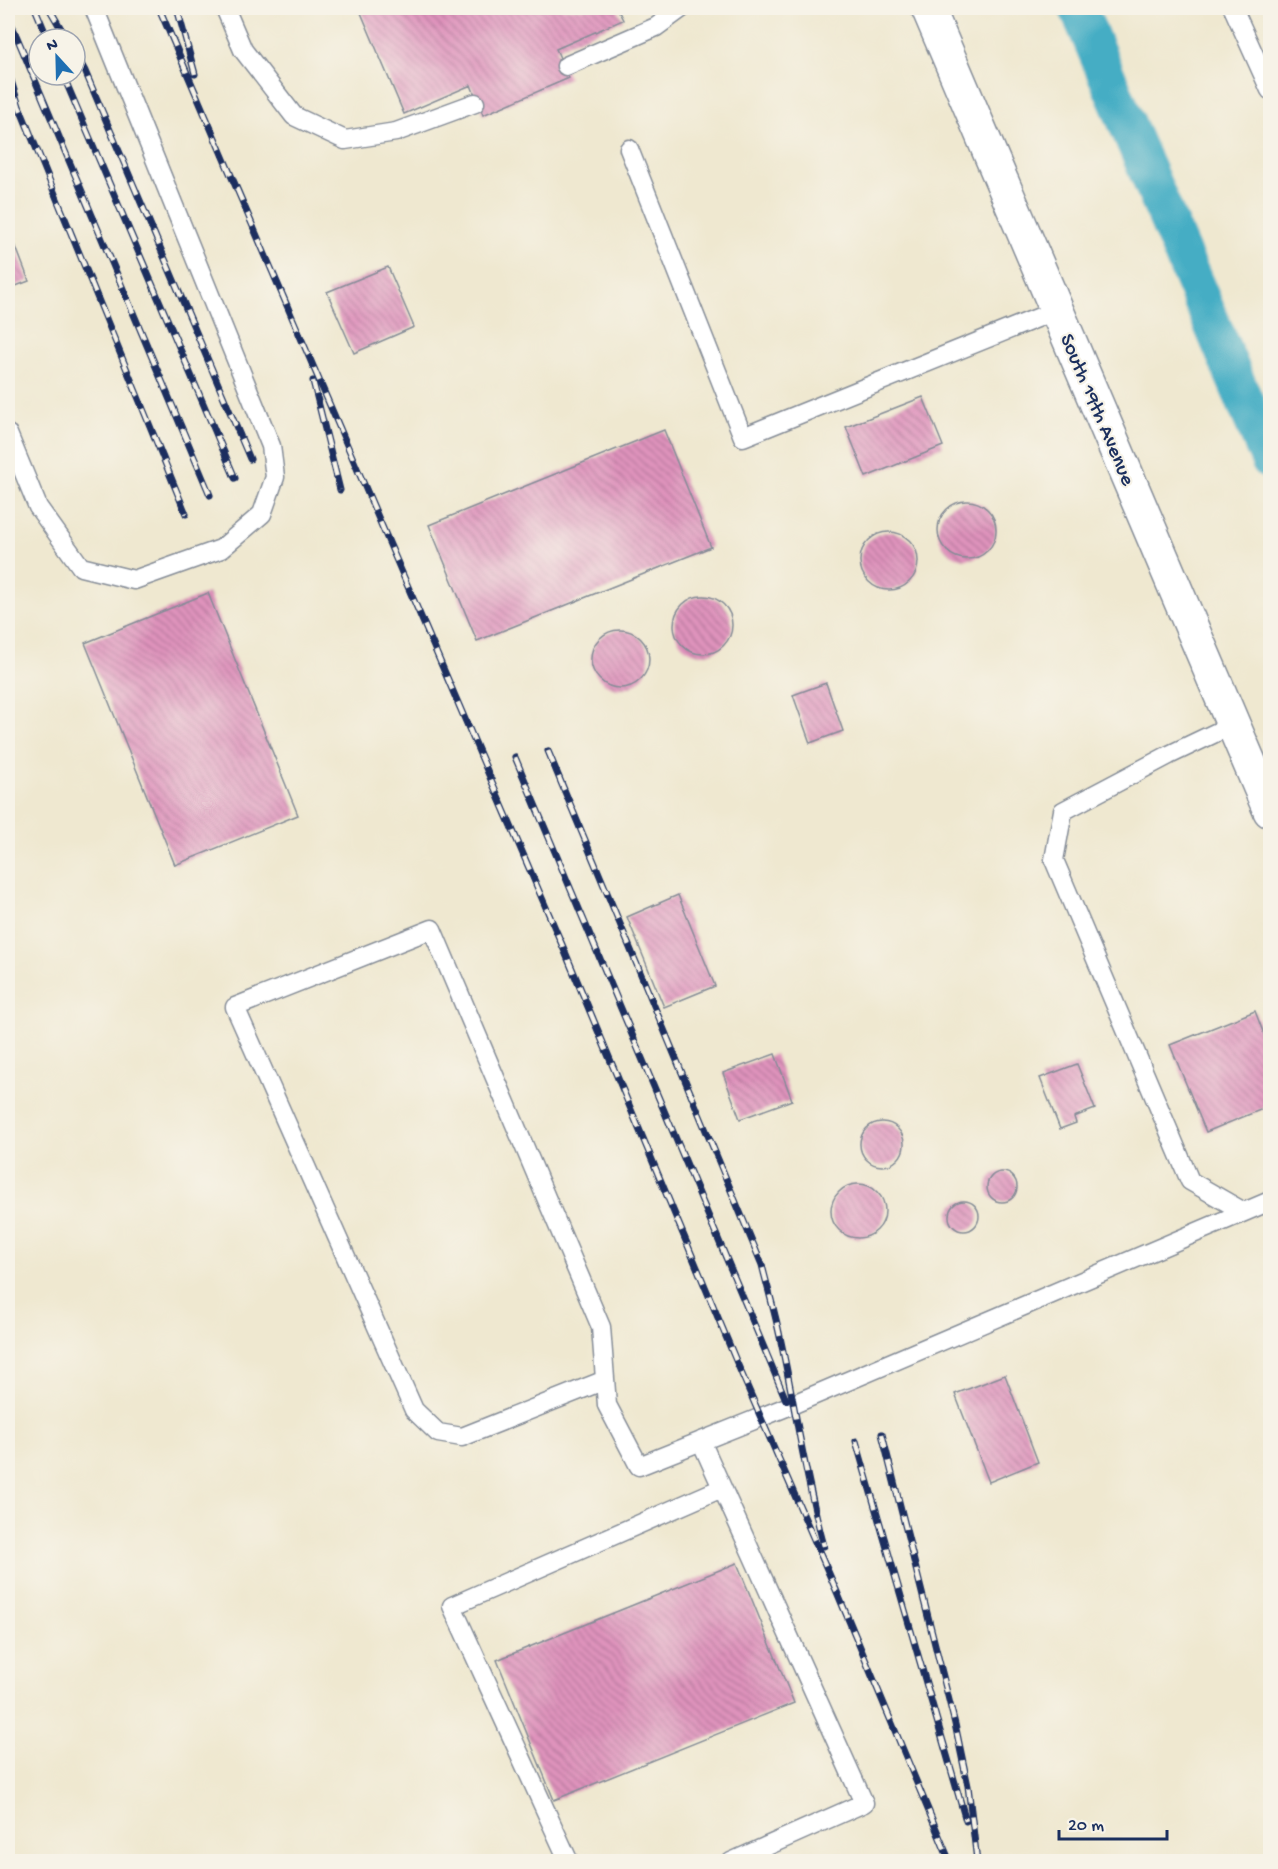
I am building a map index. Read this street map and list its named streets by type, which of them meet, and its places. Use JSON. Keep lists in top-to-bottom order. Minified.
{"streets":{"main road":["South 19th Avenue"]},"scale_bar":"20 m","north":"top"}
